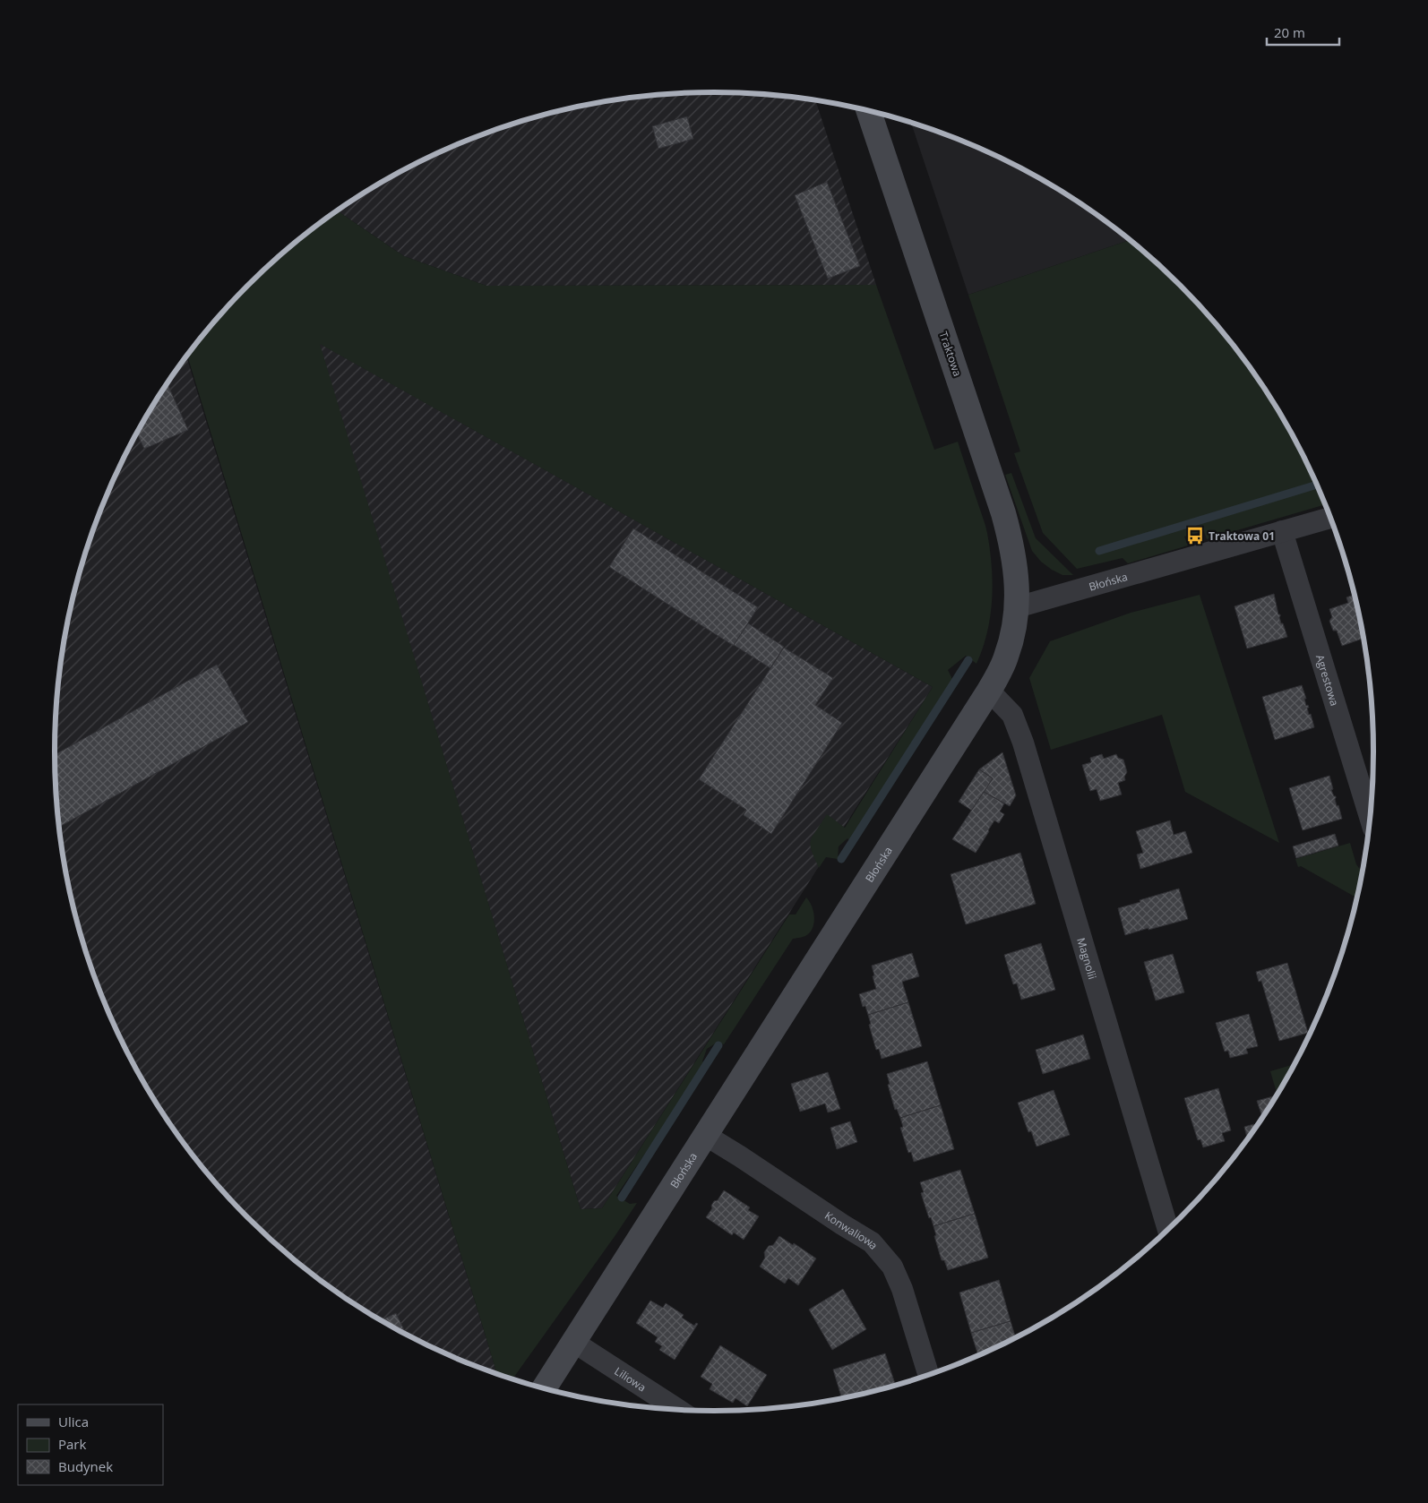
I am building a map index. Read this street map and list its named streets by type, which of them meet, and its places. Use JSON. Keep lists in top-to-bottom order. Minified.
{"streets":{"street":["Traktowa","Błońska","Agrestowa","Magnolii","Konwaliowa","Liliowa"]},"crossings":[["Traktowa","Błońska"],["Błońska","Agrestowa"],["Błońska","Magnolii"],["Błońska","Konwaliowa"],["Błońska","Liliowa"]],"places":{"bus stop":["Traktowa 01"]},"legend":["Ulica","Park","Budynek"],"scale_bar":"20 m"}
